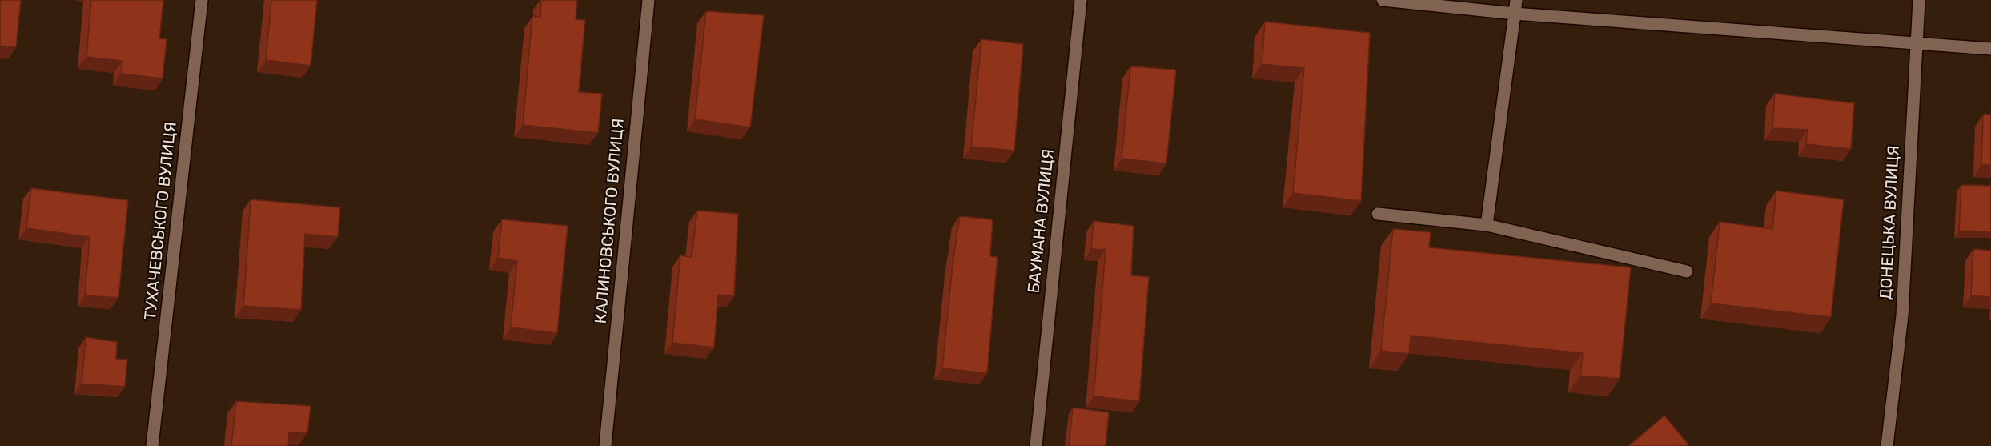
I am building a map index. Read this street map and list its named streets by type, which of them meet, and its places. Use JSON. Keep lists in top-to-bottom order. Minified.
{"streets":{"street":["ТУХАЧЕВСЬКОГО ВУЛИЦЯ","КАЛИНОВСЬКОГО ВУЛИЦЯ","БАУМАНА ВУЛИЦЯ","ДОНЕЦЬКА ВУЛИЦЯ"]}}
